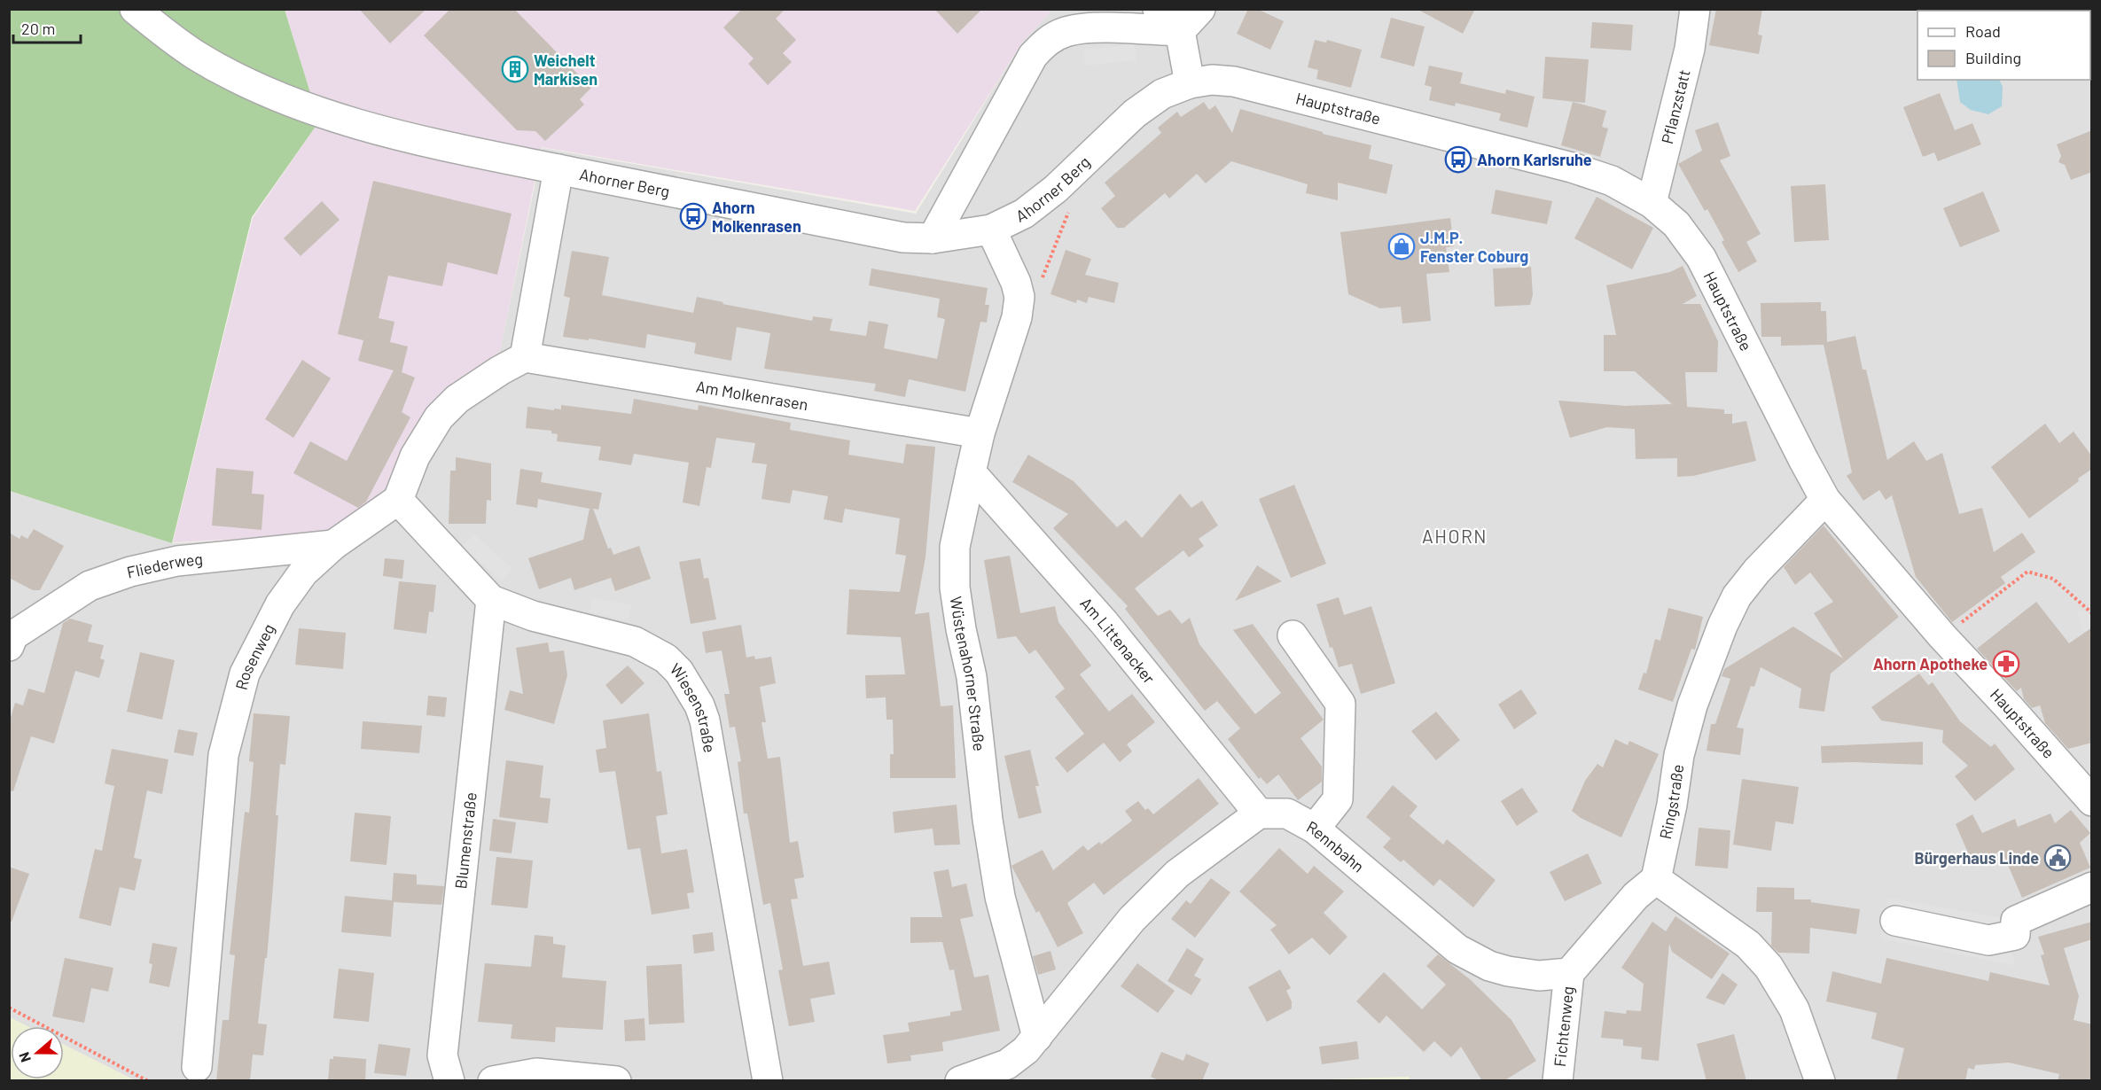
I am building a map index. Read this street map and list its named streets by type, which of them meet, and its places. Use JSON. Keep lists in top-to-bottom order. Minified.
{"streets":{"street":["Pflanzstatt","Hauptstraße","Ahorner Berg","Am Molkenrasen","Fliederweg","Am Littenacker","Rosenweg","Wüstenahorner Straße","Wiesenstraße","Ringstraße","Blumenstraße","Rennbahn","Fichtenweg"]},"crossings":[["Pflanzstatt","Hauptstraße"],["Hauptstraße","Ahorner Berg"],["Hauptstraße","Ringstraße"],["Ahorner Berg","Wüstenahorner Straße"],["Am Molkenrasen","Wüstenahorner Straße"],["Fliederweg","Rosenweg"],["Am Littenacker","Wüstenahorner Straße"],["Am Littenacker","Rennbahn"],["Rosenweg","Wiesenstraße"],["Wiesenstraße","Blumenstraße"],["Rennbahn","Fichtenweg"]],"districts":["AHORN"],"places":{"building":["Weichelt Markisen"],"bus stop":["Ahorn Karlsruhe","Ahorn Molkenrasen"],"shop":["J.M.P. Fenster Coburg"],"pharmacy":["Ahorn Apotheke"],"public building":["Bürgerhaus Linde"]},"legend":["Road","Building"],"scale_bar":"20 m","north":"left"}
